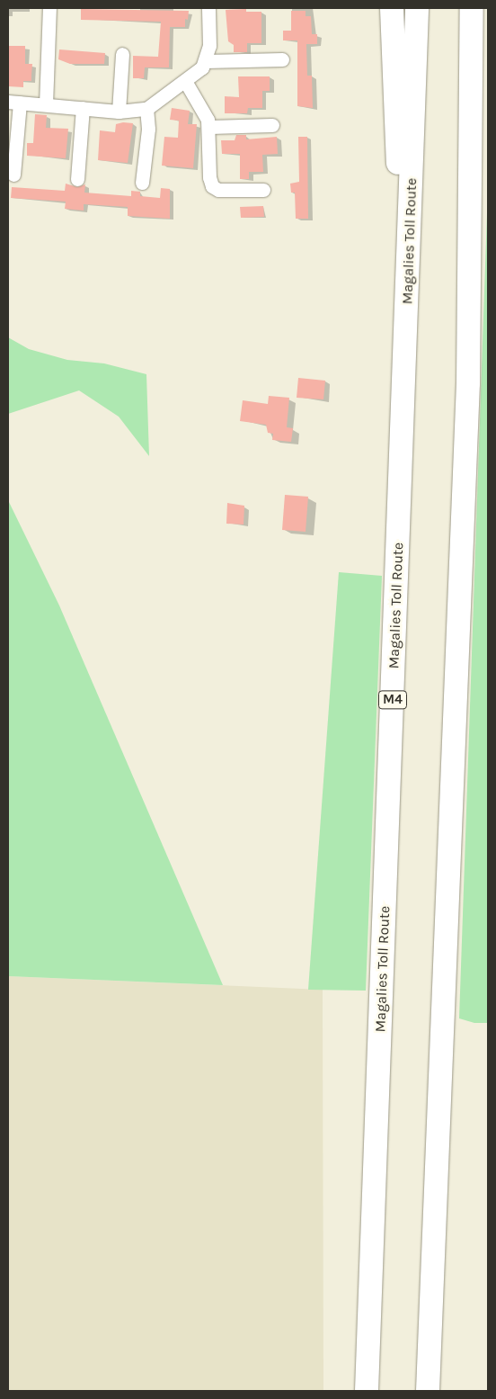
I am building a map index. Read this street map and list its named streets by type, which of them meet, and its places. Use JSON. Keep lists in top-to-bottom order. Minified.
{"streets":{"highway":["Magalies Toll Route","M4"]}}
